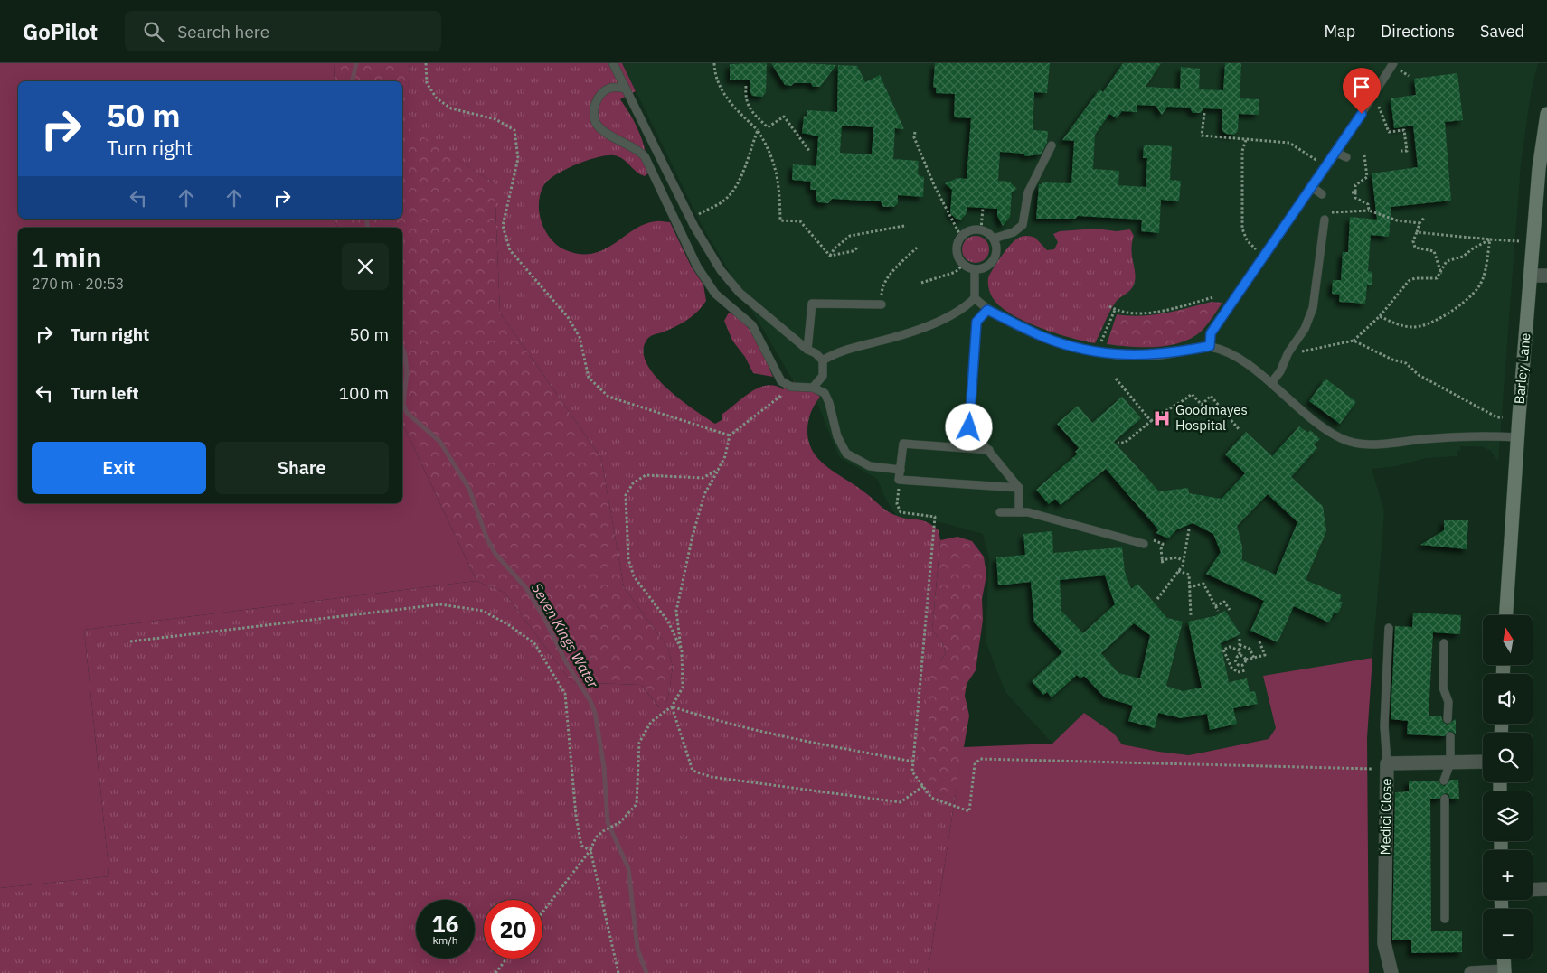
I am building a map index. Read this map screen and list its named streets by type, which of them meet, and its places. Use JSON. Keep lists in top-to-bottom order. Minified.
{"streets":{"main road":["Barley Lane"],"street":["Medici Close"]},"water":["Seven Kings Water"],"places":{"hospital":["Goodmayes Hospital"]},"north":"top","page":{"header":"GoPilot","search":"Search here","nav":["Map","Directions","Saved"],"turn":["50 m","Turn right"],"heading":["1 min","270 m · 20:53"],"list":[{"name":"Turn right","value":"50 m"},{"name":"Turn left","value":"100 m"}],"buttons":["Exit","Share"],"map_buttons":["+","−"],"speed":"16 km/h","limit":"20"}}
